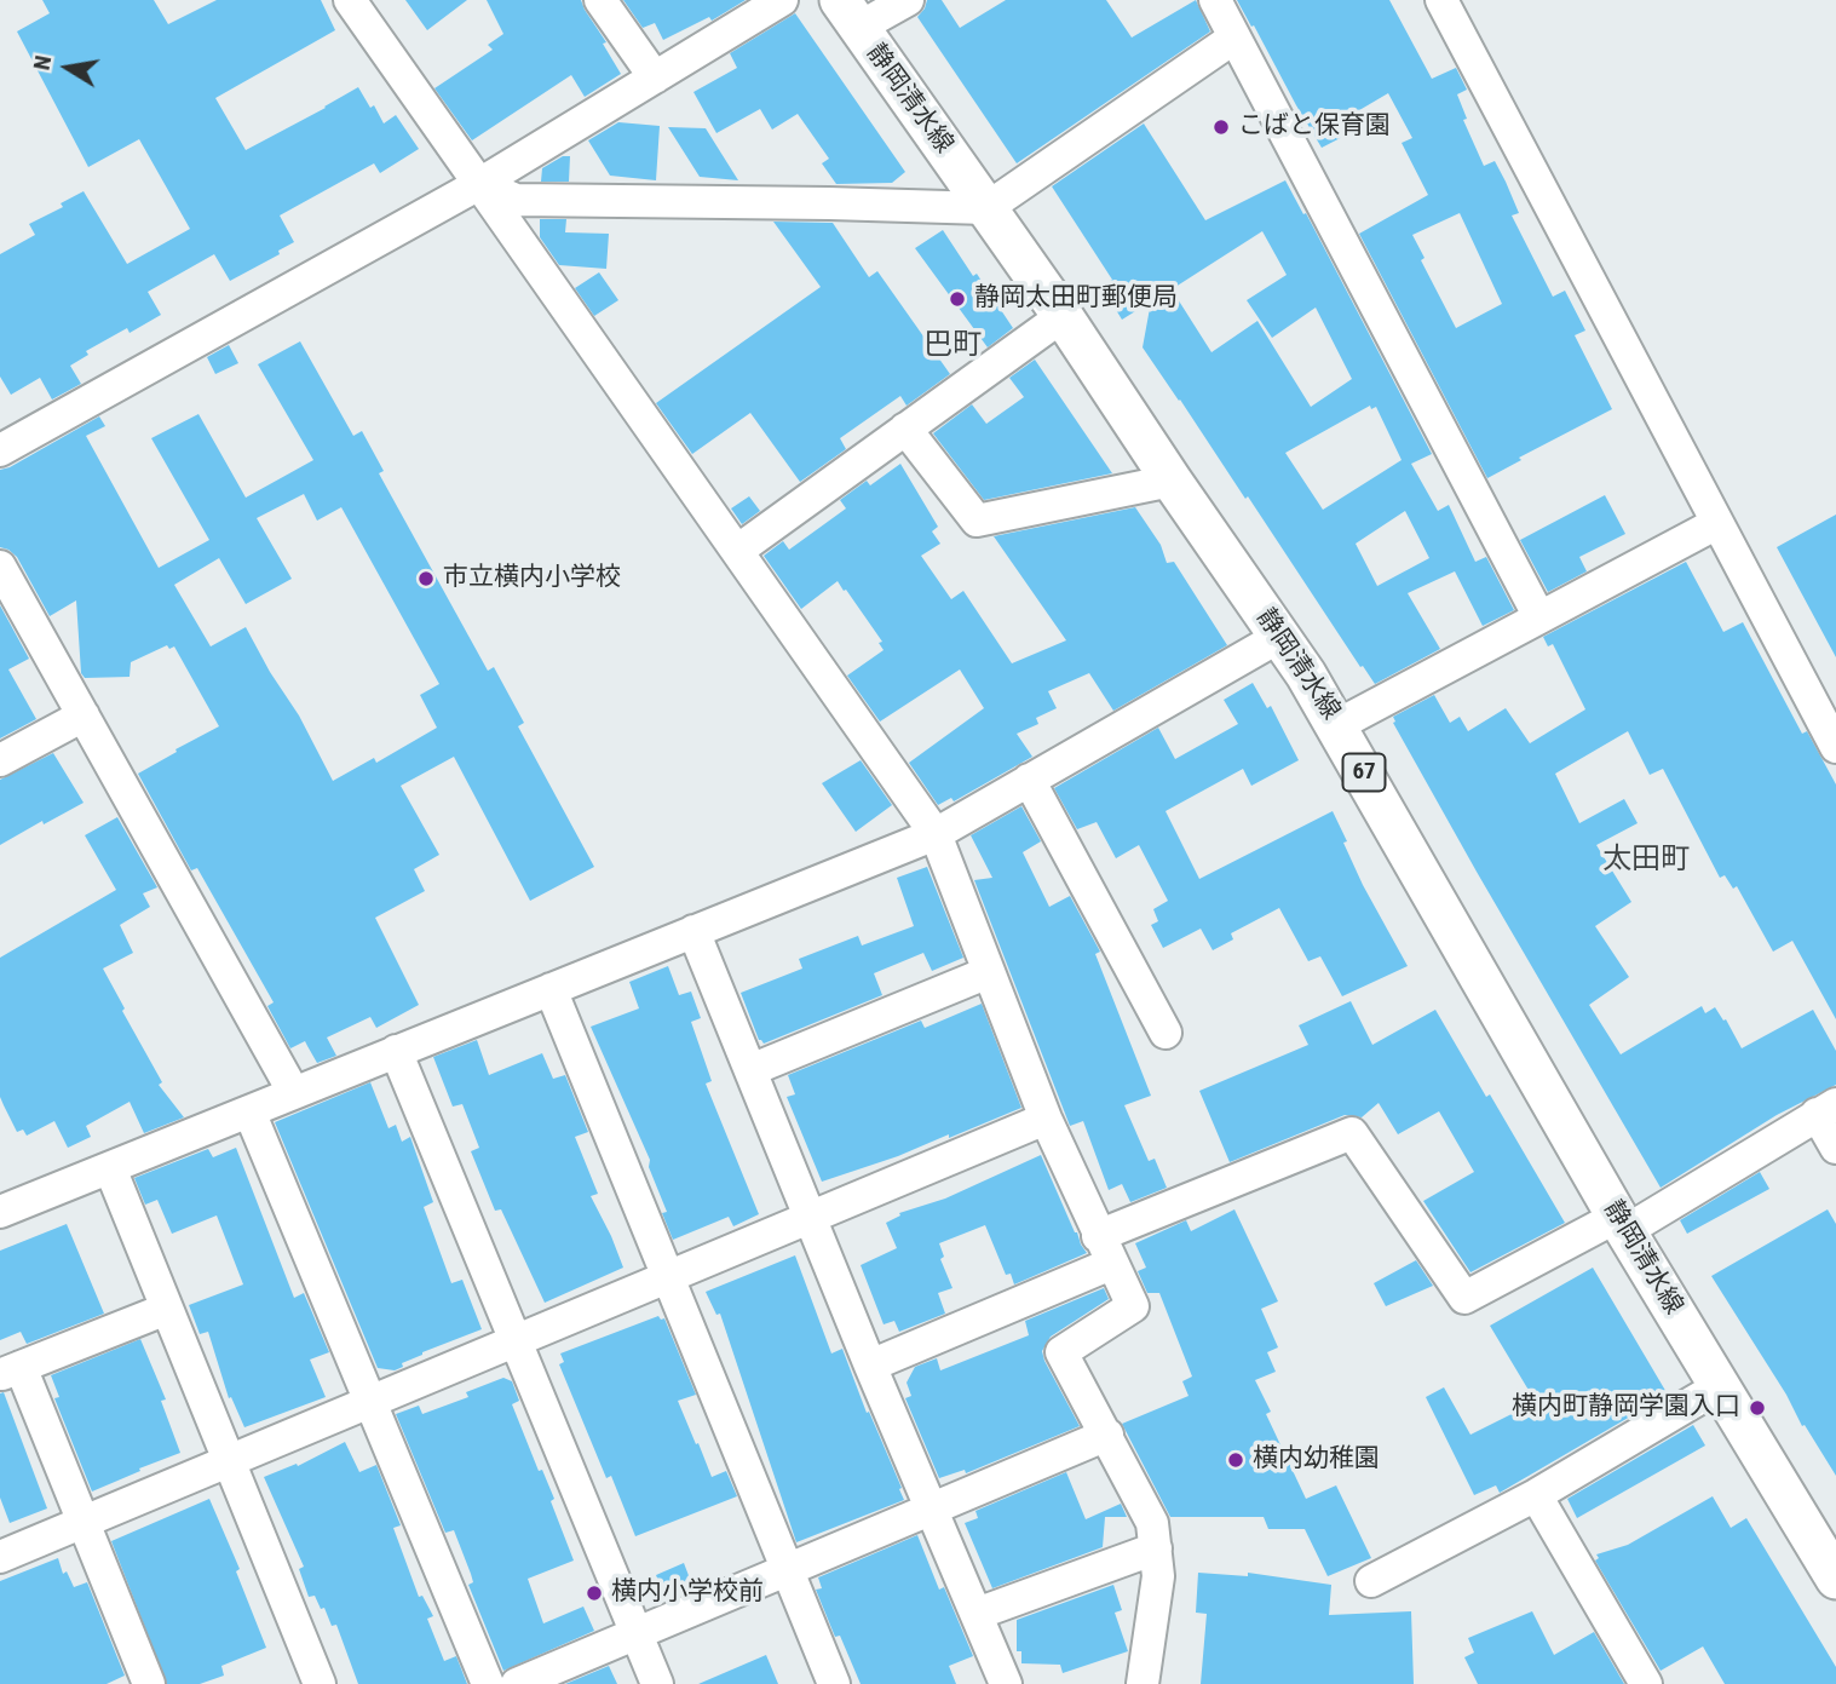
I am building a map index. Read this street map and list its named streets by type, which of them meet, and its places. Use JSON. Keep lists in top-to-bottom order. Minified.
{"streets":{"main road":["静岡清水線","67"]},"districts":["巴町","太田町"],"places":["こばと保育園","静岡太田町郵便局","市立横内小学校","横内町静岡学園入口","横内幼稚園","横内小学校前"],"north":"left"}
